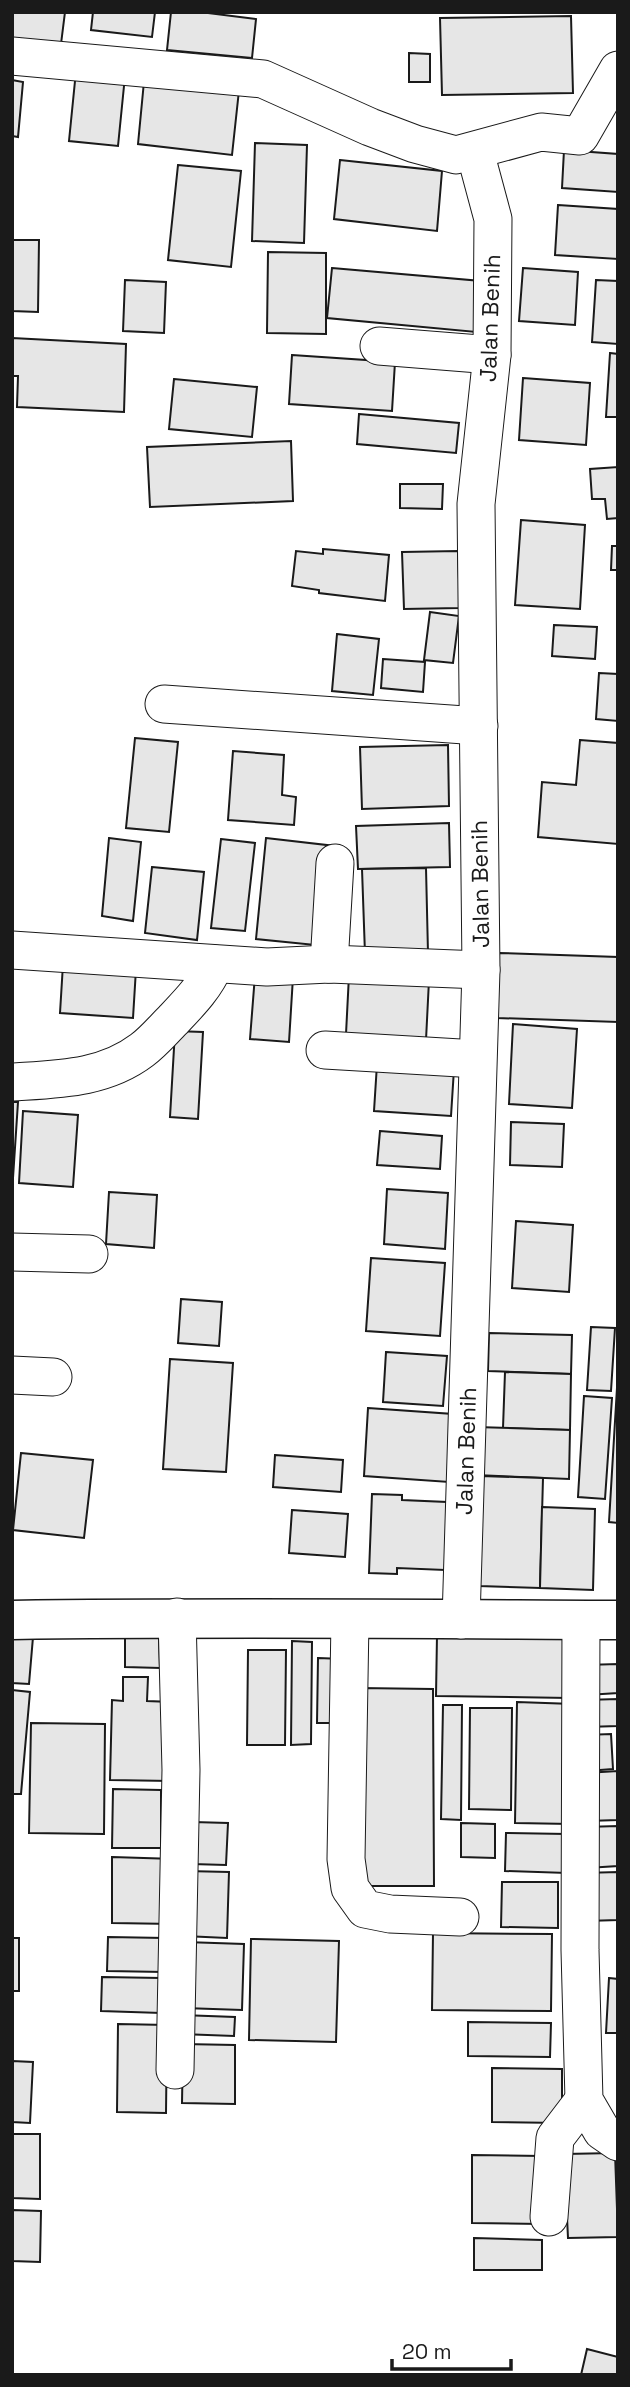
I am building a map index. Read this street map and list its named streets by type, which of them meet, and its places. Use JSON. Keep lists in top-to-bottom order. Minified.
{"streets":{"street":["Jalan Benih"]},"scale_bar":"20 m"}
